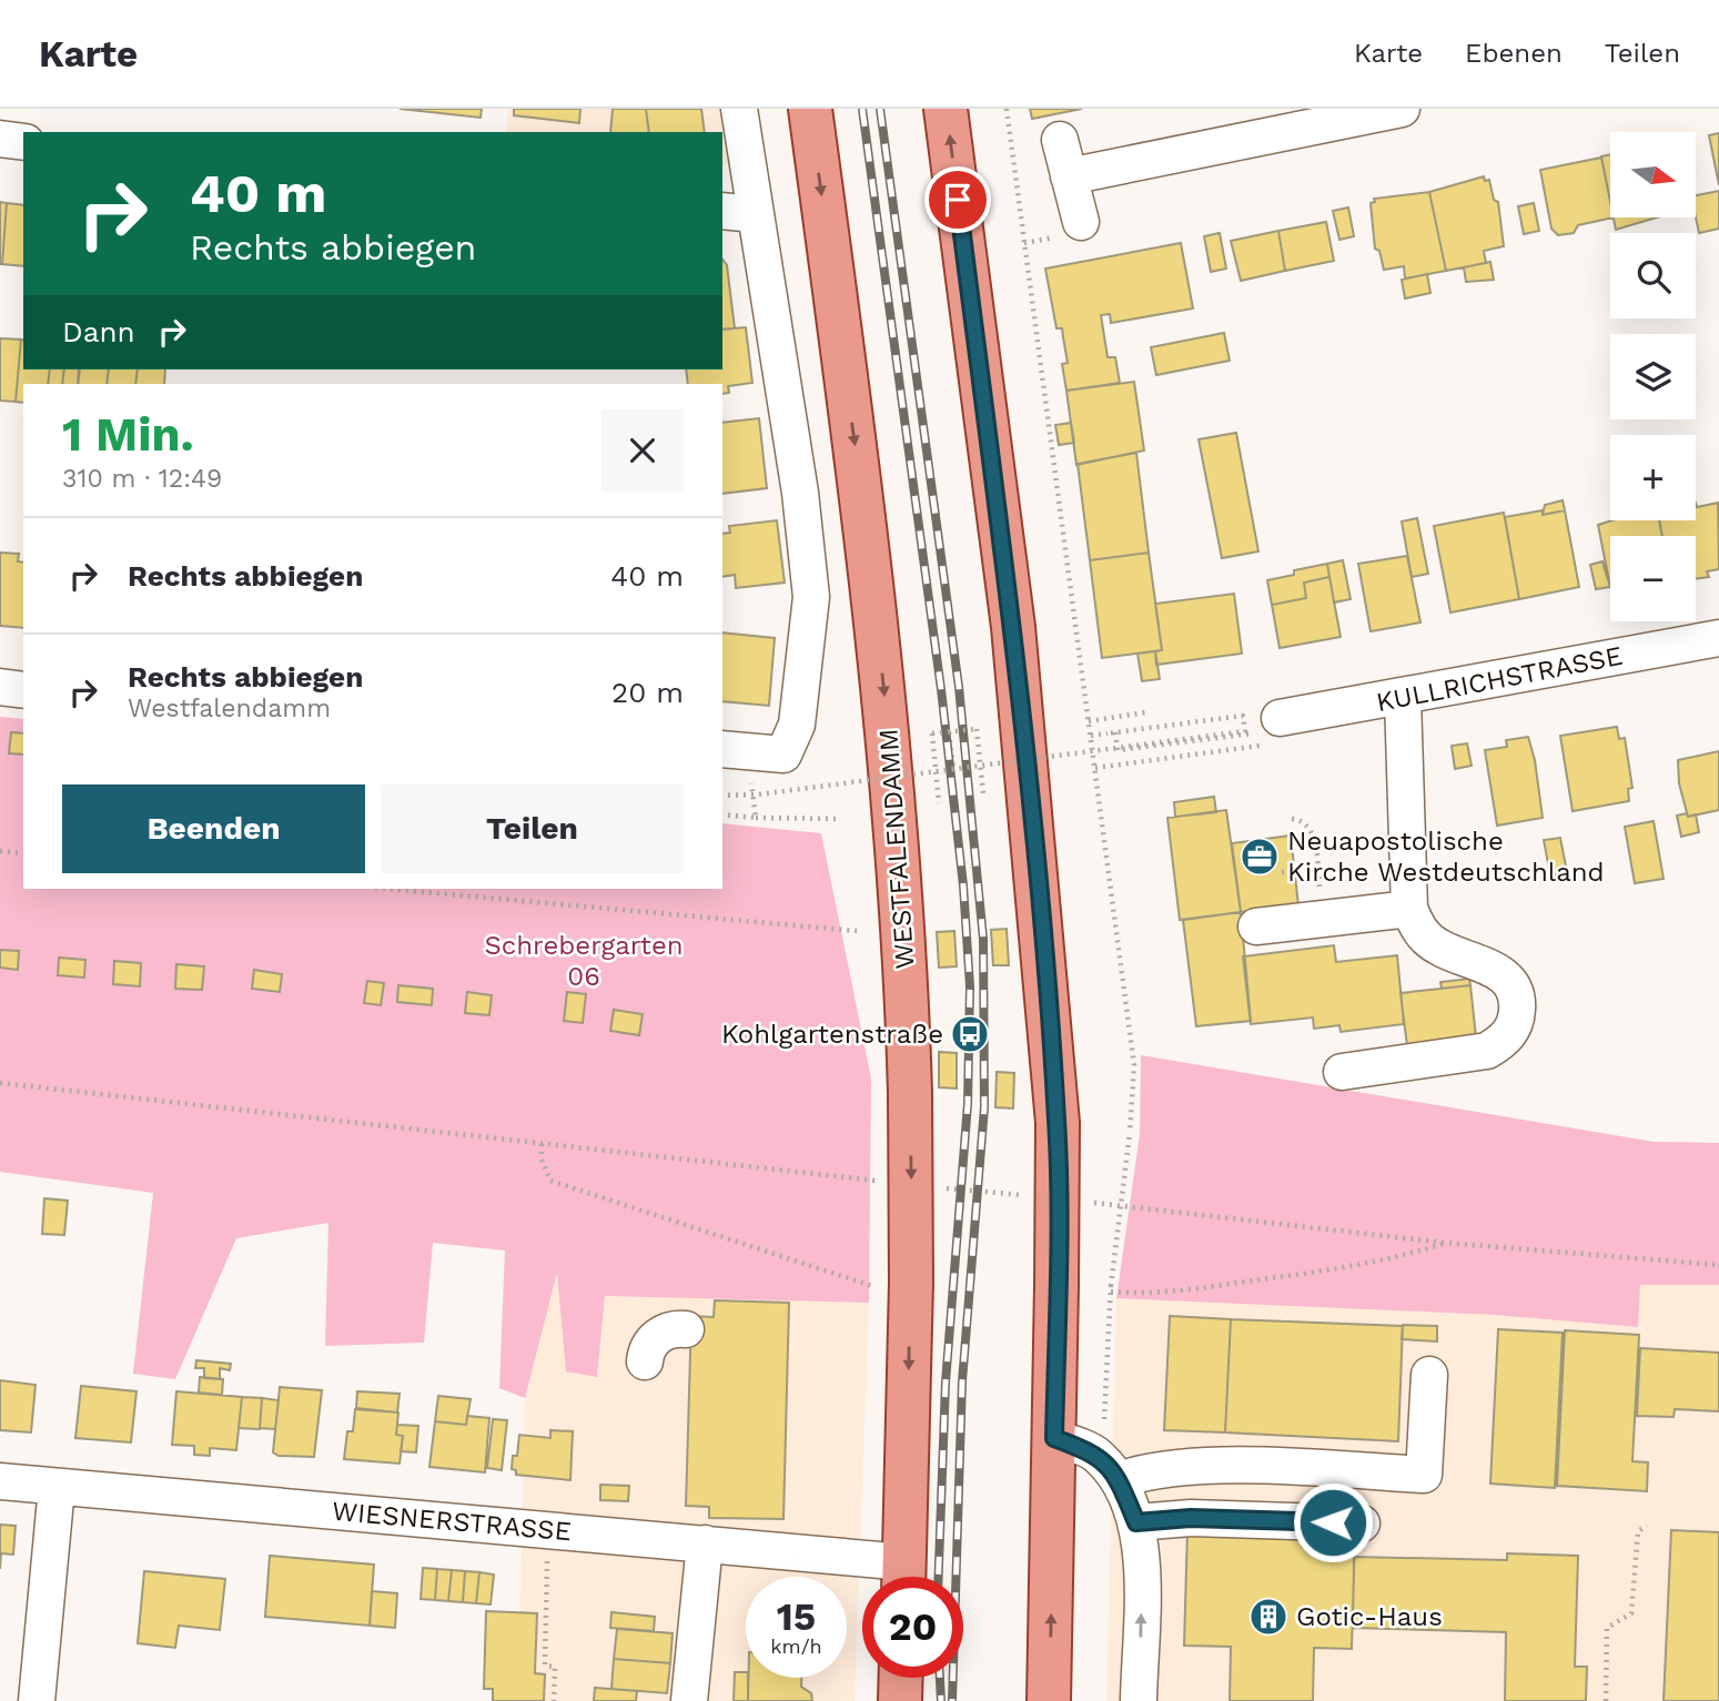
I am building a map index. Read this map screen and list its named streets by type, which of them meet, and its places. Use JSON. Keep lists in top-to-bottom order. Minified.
{"streets":{"main road":["WESTFALENDAMM"],"street":["KULLRICHSTRASSE","WIESNERSTRASSE"]},"parks":["Schrebergarten 06"],"places":{"office":["Neuapostolische Kirche Westdeutschland"],"bus stop":["Kohlgartenstraße"],"building":["Gotic-Haus"]},"north":"right","page":{"header":"Karte","nav":["Karte","Ebenen","Teilen"],"map_buttons":["+","−"],"turn":["40 m","Rechts abbiegen"],"then":"Dann","heading":["1 Min.","310 m · 12:49"],"list":[{"name":"Rechts abbiegen","value":"40 m"},{"name":"Rechts abbiegen","note":"Westfalendamm","value":"20 m"}],"buttons":["Beenden","Teilen"],"speed":"15 km/h","limit":"20"}}
